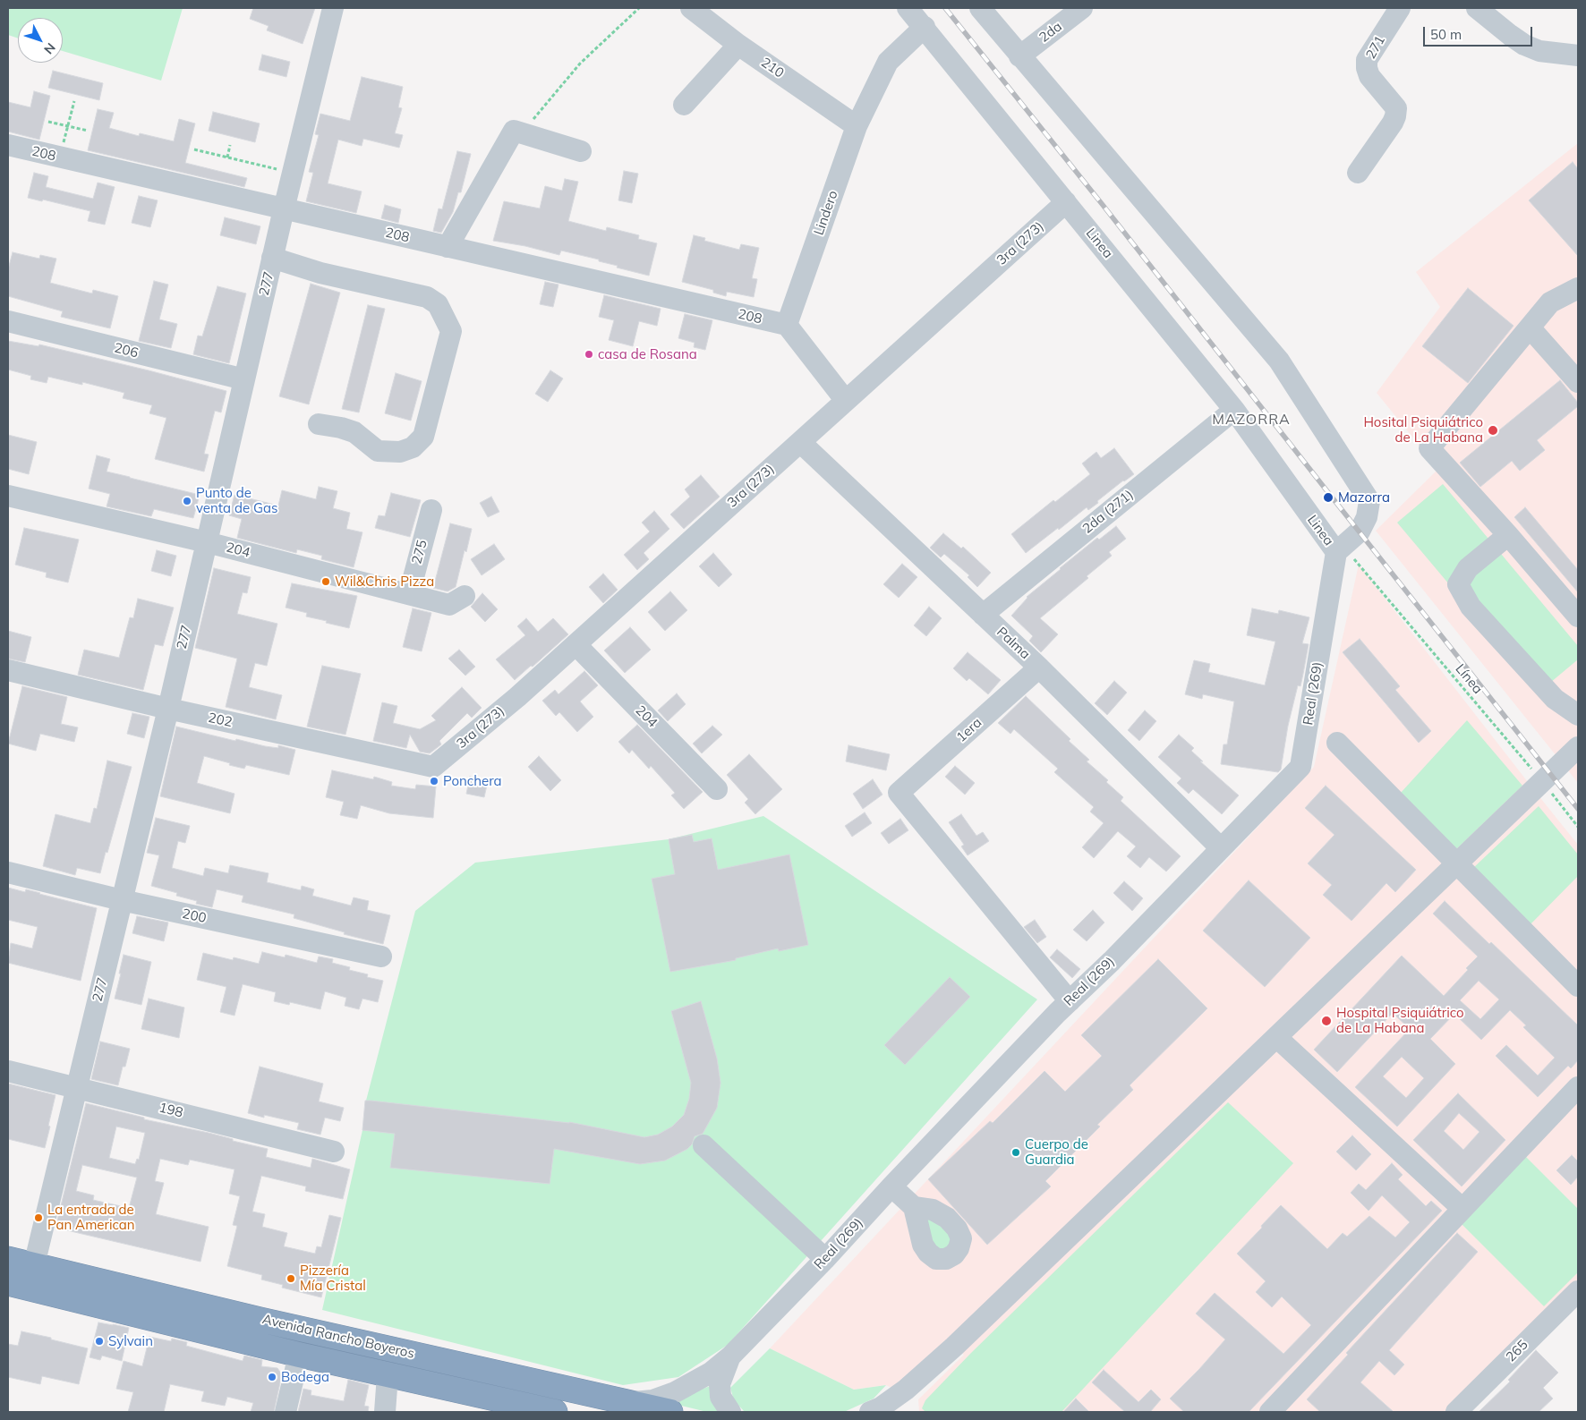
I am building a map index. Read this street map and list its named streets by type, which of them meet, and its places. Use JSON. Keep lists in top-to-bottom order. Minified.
{"streets":{"highway":["Avenida Rancho Boyeros"],"street":["2da","271","210","208","Lindero","3ra (273)","Linea","277","206","2da (271)","204","275","Palma","Real (269)","202","1era","200","198","265"],"path":["Línea"]},"crossings":[["2da","Linea"],["210","Lindero"],["208","Lindero"],["208","277"],["Lindero","Linea"],["3ra (273)","Linea"],["3ra (273)","204"],["3ra (273)","Palma"],["3ra (273)","202"],["Linea","2da (271)"],["Linea","Línea"],["Linea","Real (269)"],["277","206"],["277","204"],["277","202"],["277","200"],["277","198"],["277","Avenida Rancho Boyeros"],["2da (271)","Palma"],["204","275"],["Palma","Real (269)"],["Palma","1era"],["Línea","Real (269)"],["Real (269)","1era"],["Real (269)","Avenida Rancho Boyeros"]],"districts":["MAZORRA"],"places":["casa de Rosana","Hosital Psiquiátrico de La Habana","Mazorra","Punto de venta de Gas","Wil&Chris Pizza","Ponchera","Hospital Psiquiátrico de La Habana","Cuerpo de Guardia","La entrada de Pan American","Pizzería Mía Cristal","Sylvain","Bodega"],"scale_bar":"50 m","north":"bottom right"}
